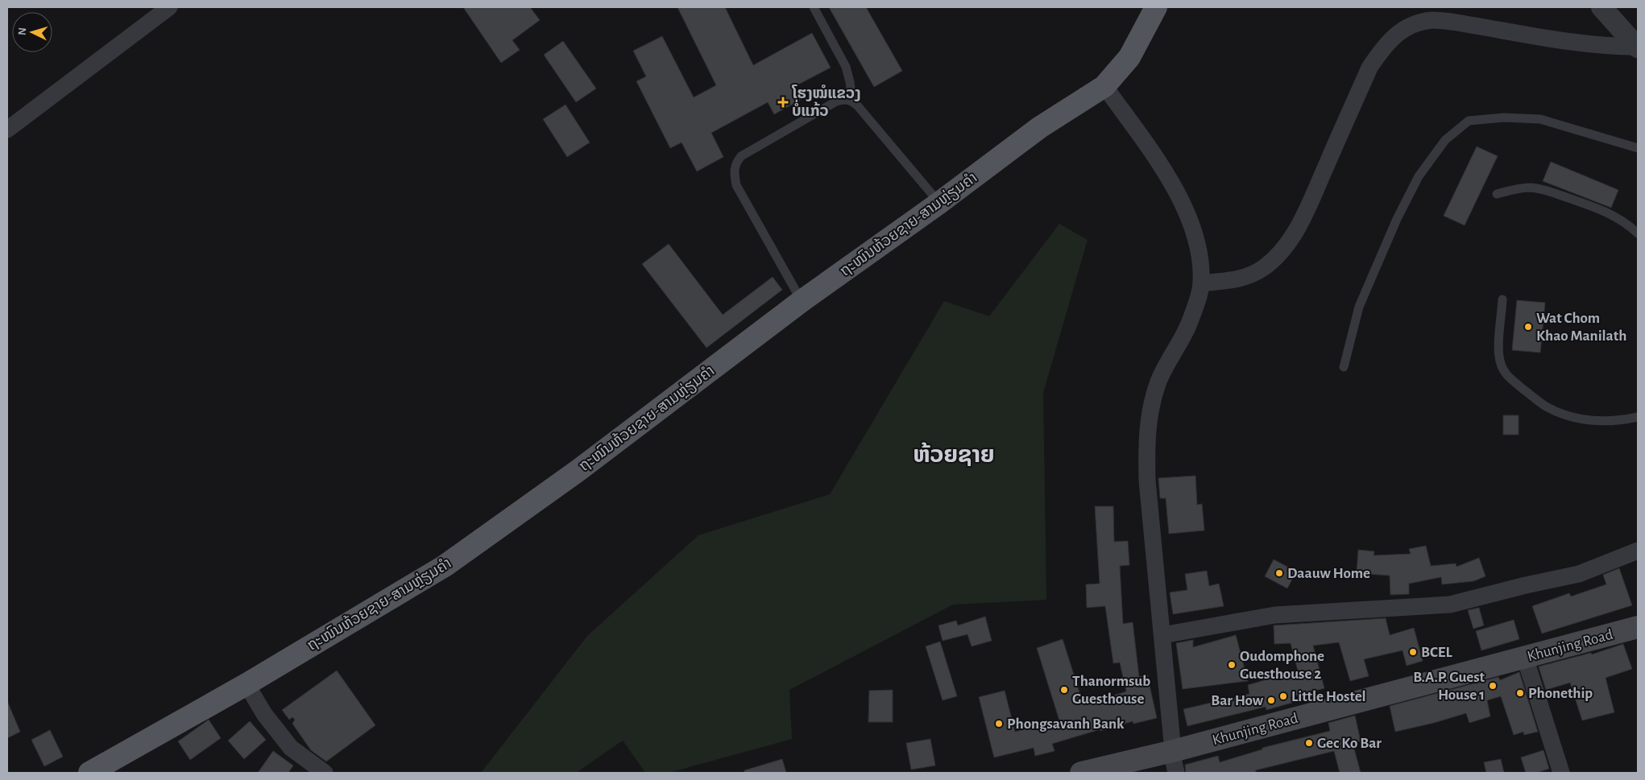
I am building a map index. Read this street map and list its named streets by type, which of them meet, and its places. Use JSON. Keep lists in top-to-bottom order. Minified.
{"streets":{"main road":["ຖະໜົນຫ້ວຍຊາຍ-ສາມຫຼ່ຽມຄຳ","Khunjing Road"]},"districts":["ຫ້ວຍຊາຍ"],"places":{"health":["ໂຮງໝໍແຂວງ ບໍ່ແກ້ວ"],"other":["Wat Chom Khao Manilath","Daauw Home","BCEL","Oudomphone Guesthouse 2","B.A.P. Guest House 1","Thanormsub Guesthouse","Phonethip","Little Hostel","Bar How","Phongsavanh Bank","Gec Ko Bar"]},"north":"left"}
